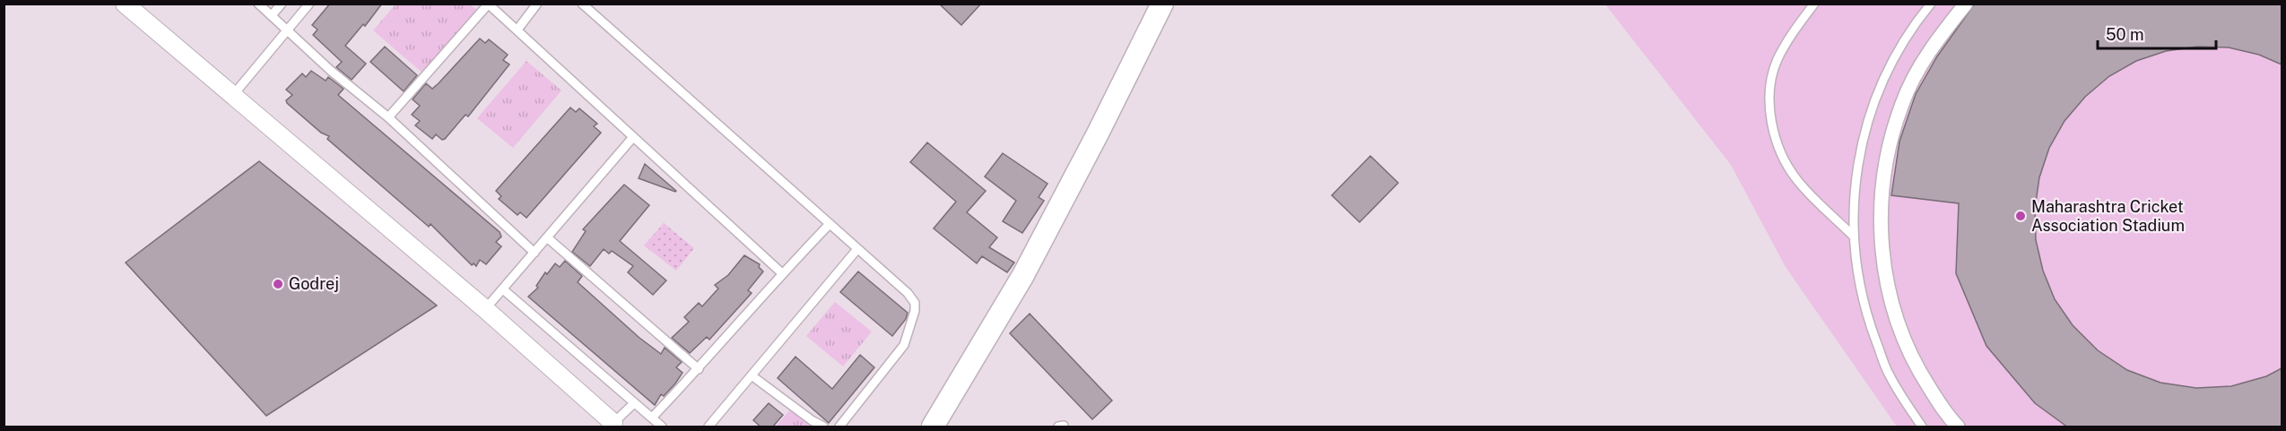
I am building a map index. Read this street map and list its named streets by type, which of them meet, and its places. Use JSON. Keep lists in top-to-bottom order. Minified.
{"places":["Maharashtra Cricket Association Stadium","Godrej"],"scale_bar":"50 m"}
